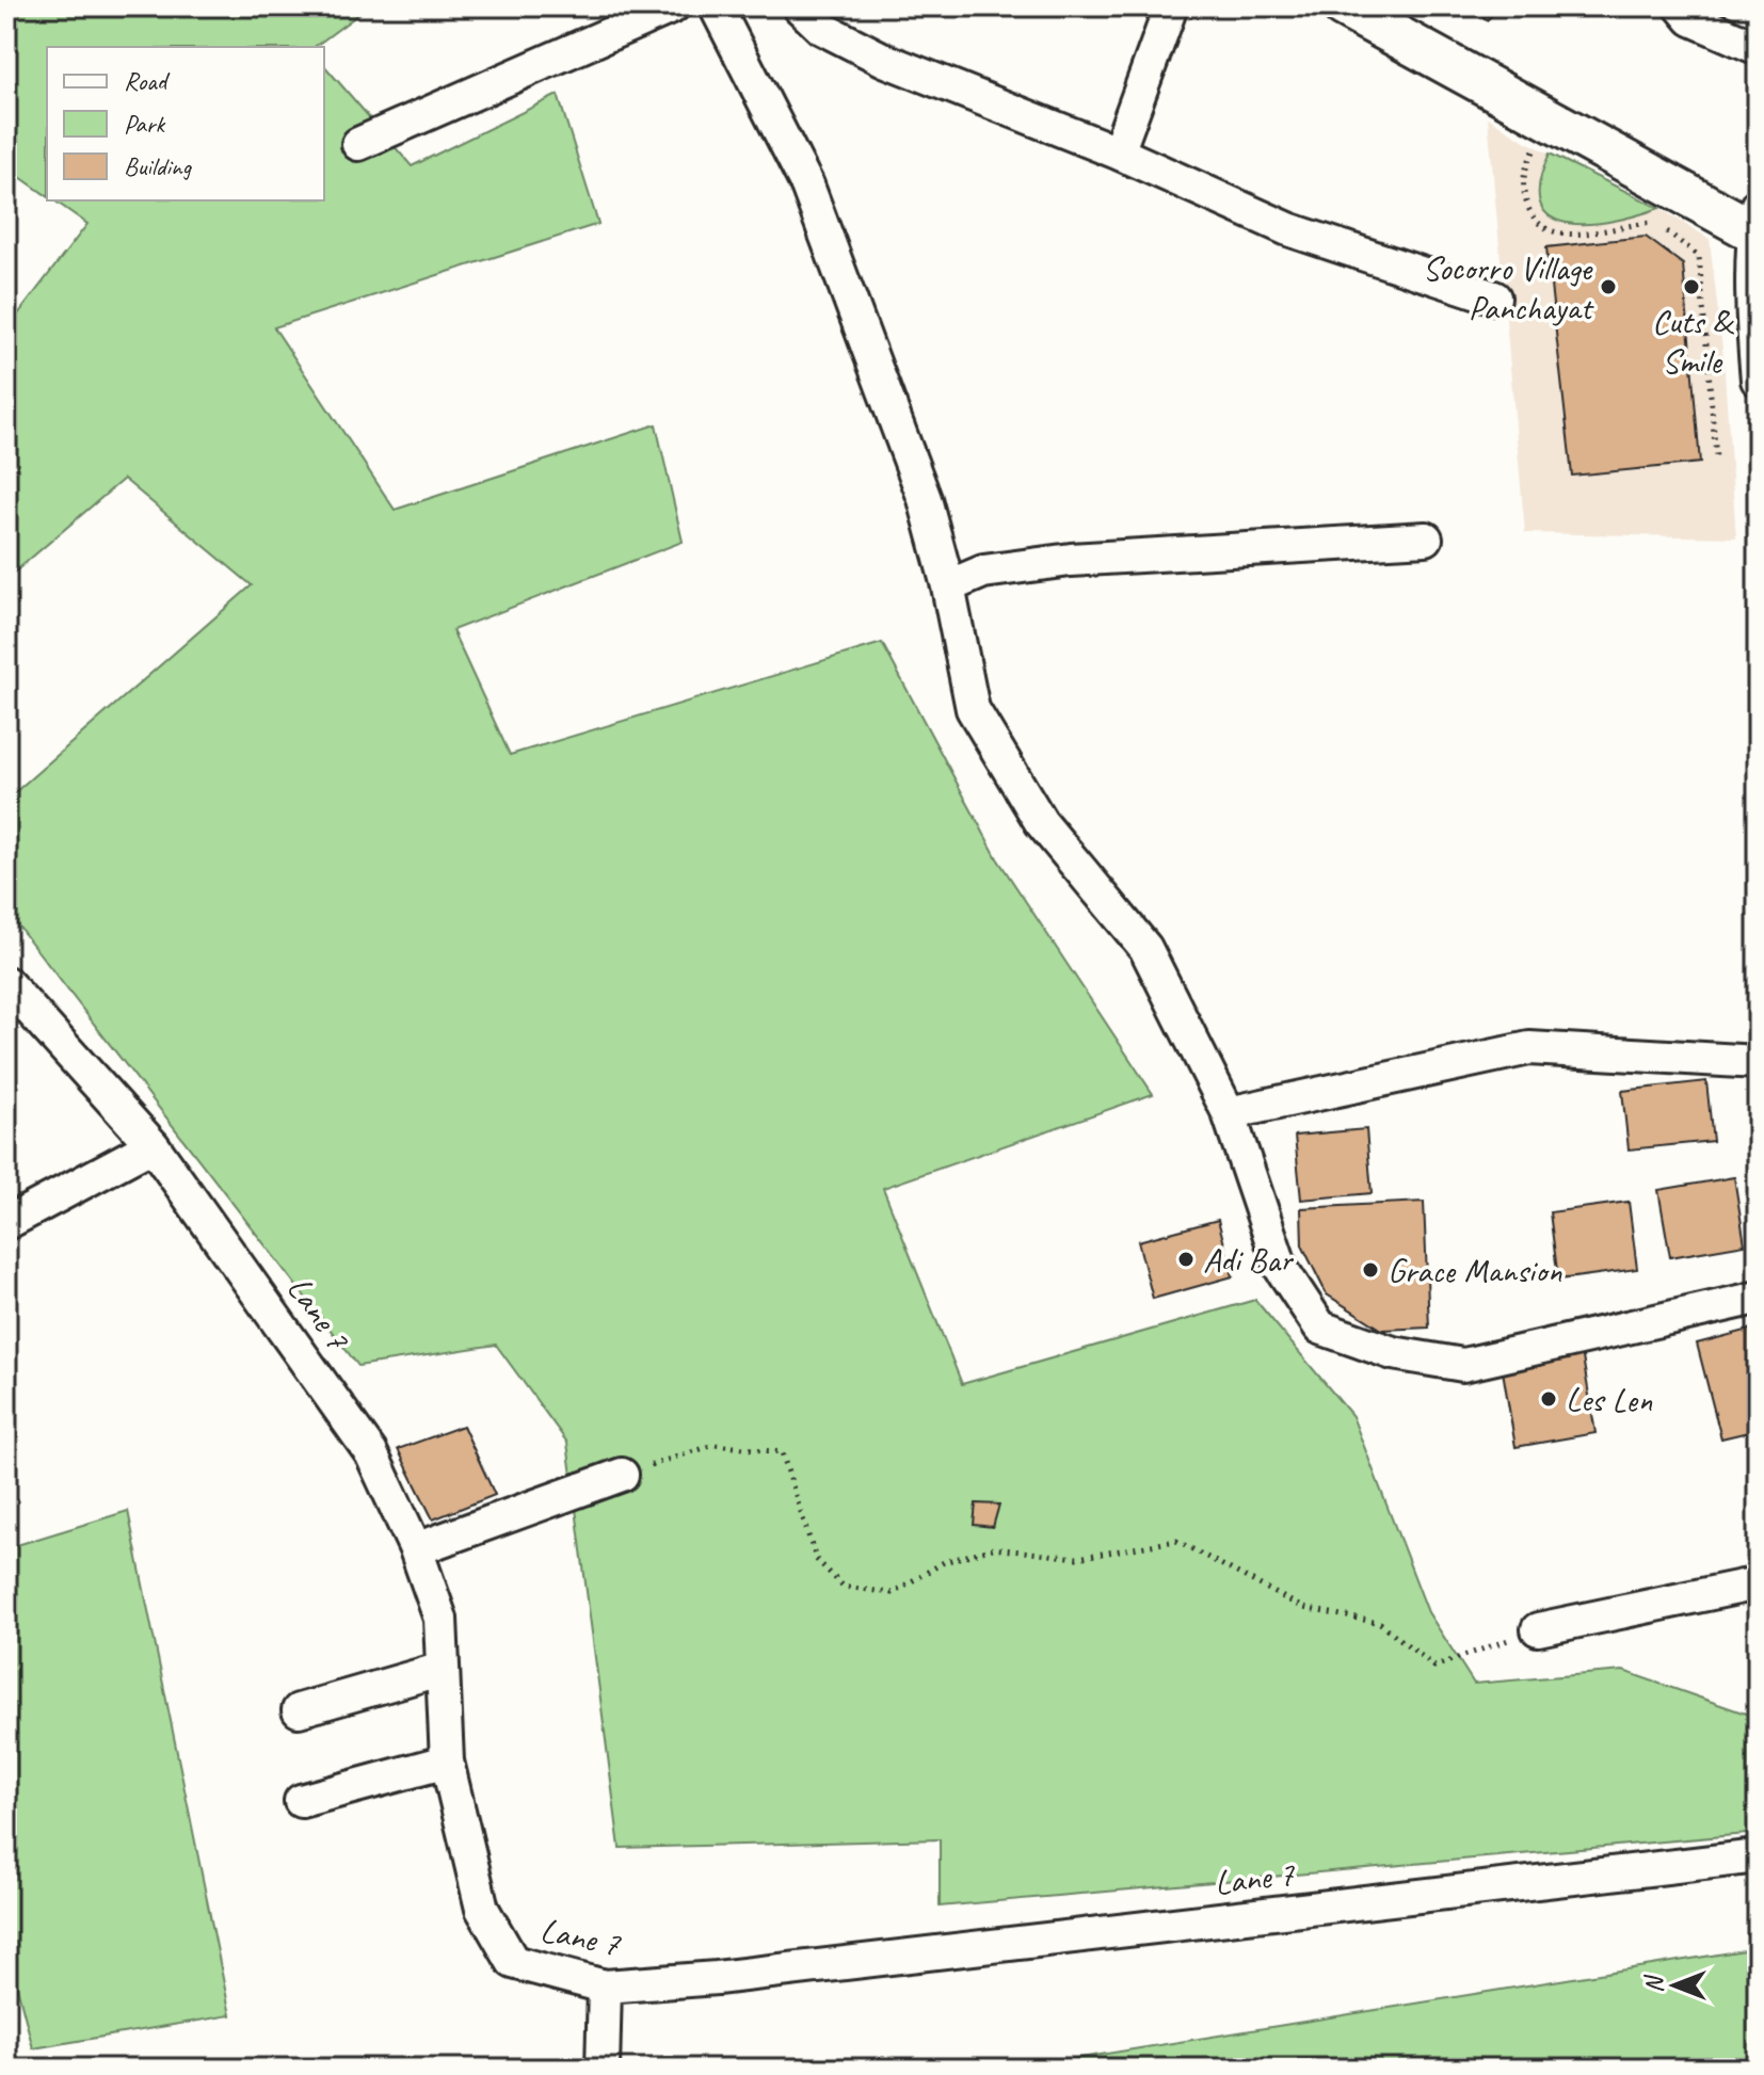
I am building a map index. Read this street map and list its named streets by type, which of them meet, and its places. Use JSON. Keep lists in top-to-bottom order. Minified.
{"streets":{"street":["Lane 7"]},"places":["Socorro Village Panchayat","Cuts & Smile","Adi Bar","Grace Mansion","Les Len"],"legend":["Road","Park","Building"],"north":"left"}
